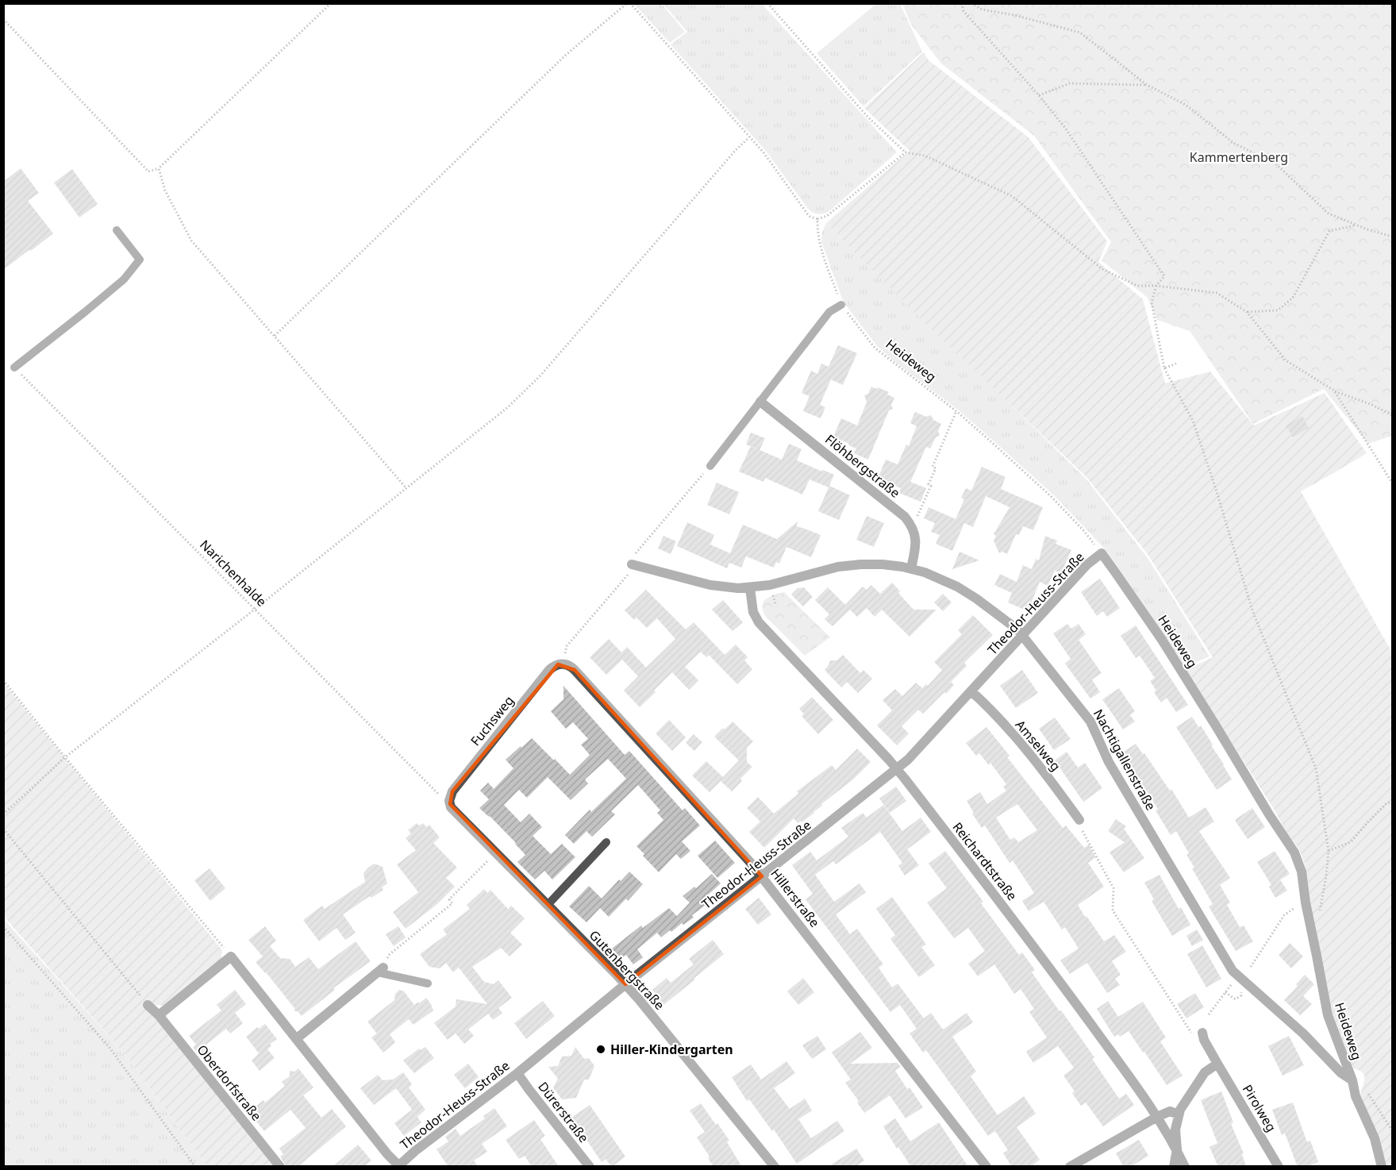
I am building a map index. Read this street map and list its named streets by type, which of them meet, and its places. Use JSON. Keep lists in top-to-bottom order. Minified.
{"streets":{"street":["Heideweg","Flöhbergstraße","Theodor-Heuss-Straße","Fuchsweg","Amselweg","Nachtigallenstraße","Reichardtstraße","Hillerstraße","Gutenbergstraße","Oberdorfstraße","Pirolweg","Dürerstraße"],"path":["Narichenhalde"]},"crossings":[["Heideweg","Theodor-Heuss-Straße"],["Heideweg","Nachtigallenstraße"],["Narichenhalde","Fuchsweg"],["Narichenhalde","Gutenbergstraße"],["Theodor-Heuss-Straße","Amselweg"],["Theodor-Heuss-Straße","Nachtigallenstraße"],["Theodor-Heuss-Straße","Reichardtstraße"],["Theodor-Heuss-Straße","Hillerstraße"],["Theodor-Heuss-Straße","Gutenbergstraße"],["Theodor-Heuss-Straße","Dürerstraße"],["Fuchsweg","Hillerstraße"],["Fuchsweg","Gutenbergstraße"],["Nachtigallenstraße","Reichardtstraße"]],"parks":["Kammertenberg"],"places":["Hiller-Kindergarten"]}
